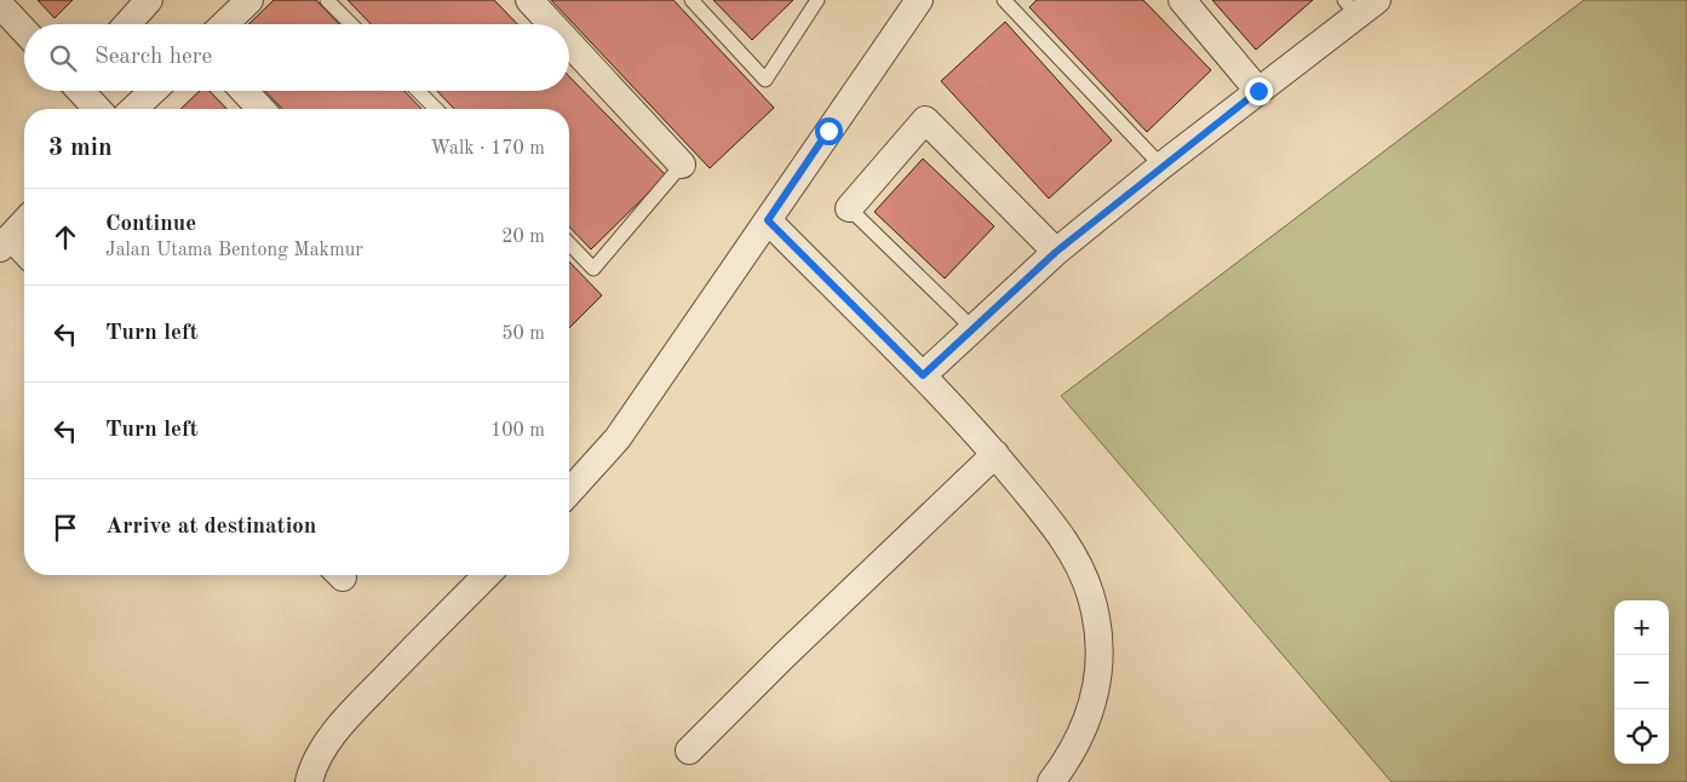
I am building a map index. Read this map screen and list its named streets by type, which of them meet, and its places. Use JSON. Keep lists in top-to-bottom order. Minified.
{"page":{"search":"Search here","heading":["3 min","Walk · 170 m"],"list":[["Continue","Jalan Utama Bentong Makmur","20 m"],["Turn left","50 m"],["Turn left","100 m"],"Arrive at destination"],"map_buttons":["+","−"]}}
